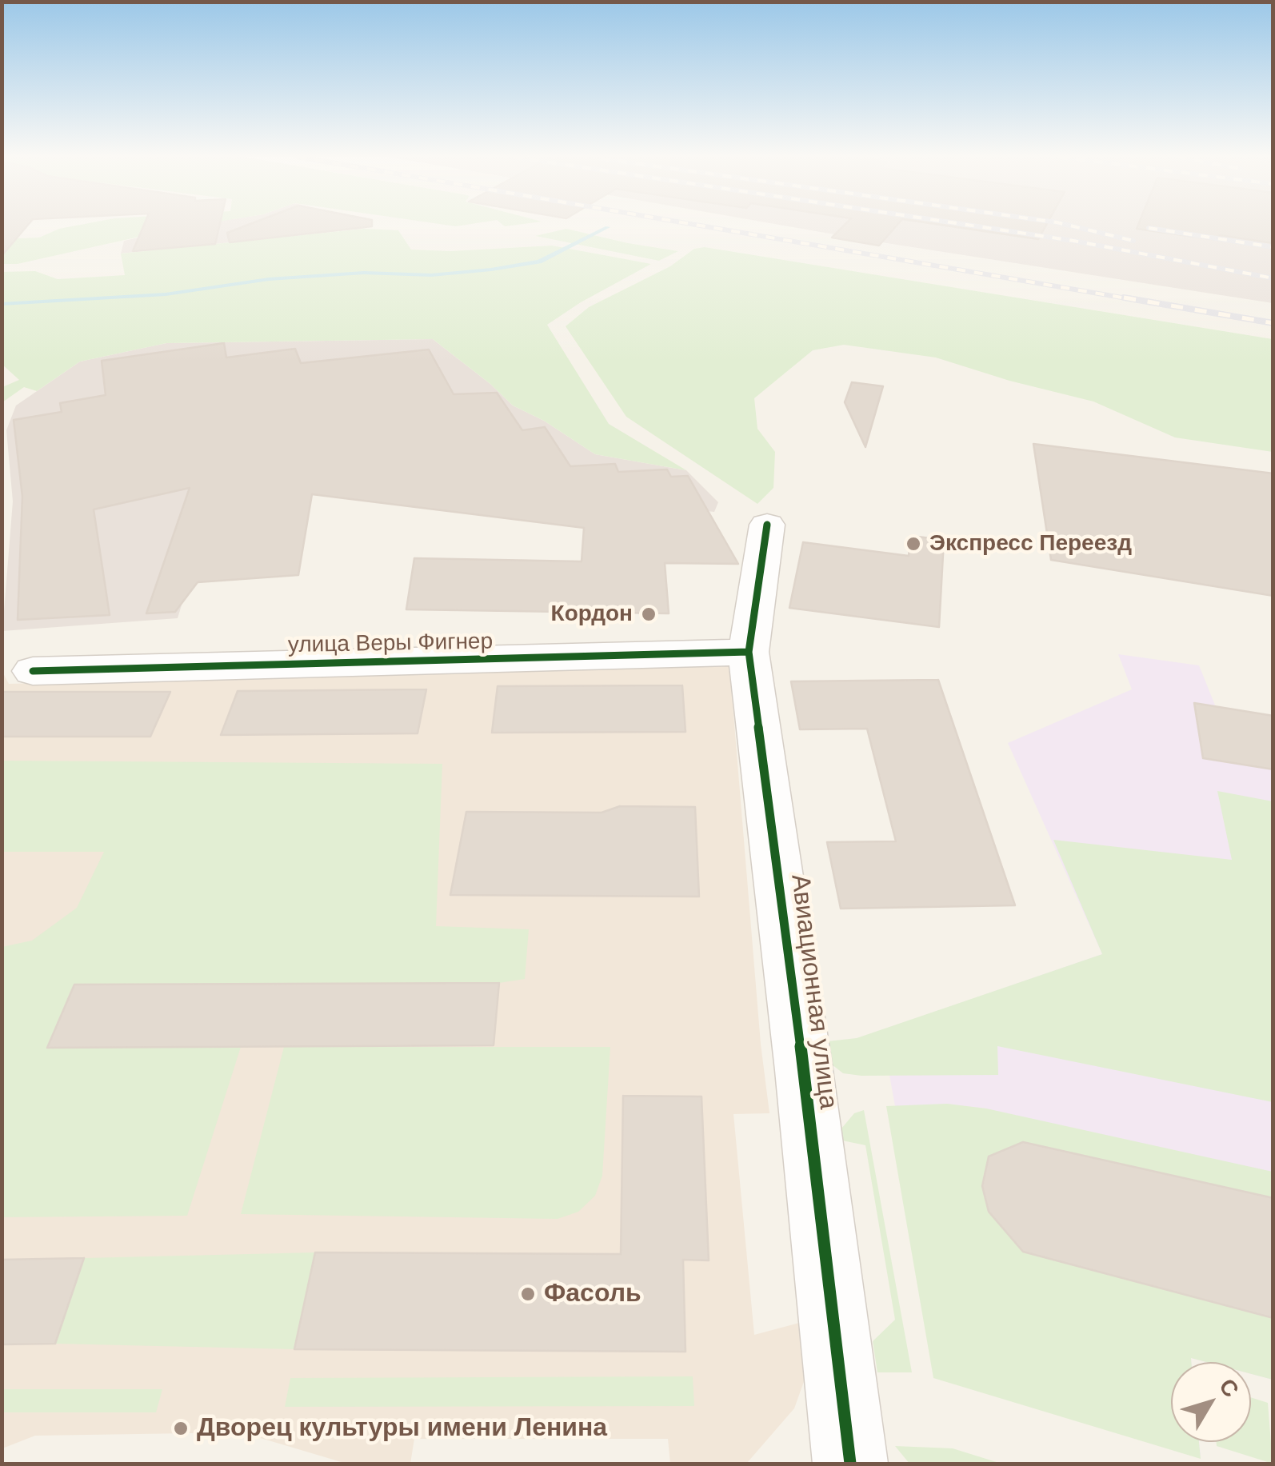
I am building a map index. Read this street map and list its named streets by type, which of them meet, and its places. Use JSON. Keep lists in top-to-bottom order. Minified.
{"streets":{"street":["улица Веры Фигнер","Авиационная улица"]},"crossings":[["улица Веры Фигнер","Авиационная улица"]],"places":["Экспресс Переезд","Кордон","Фасоль","Дворец культуры имени Ленина"],"north":"top right"}
